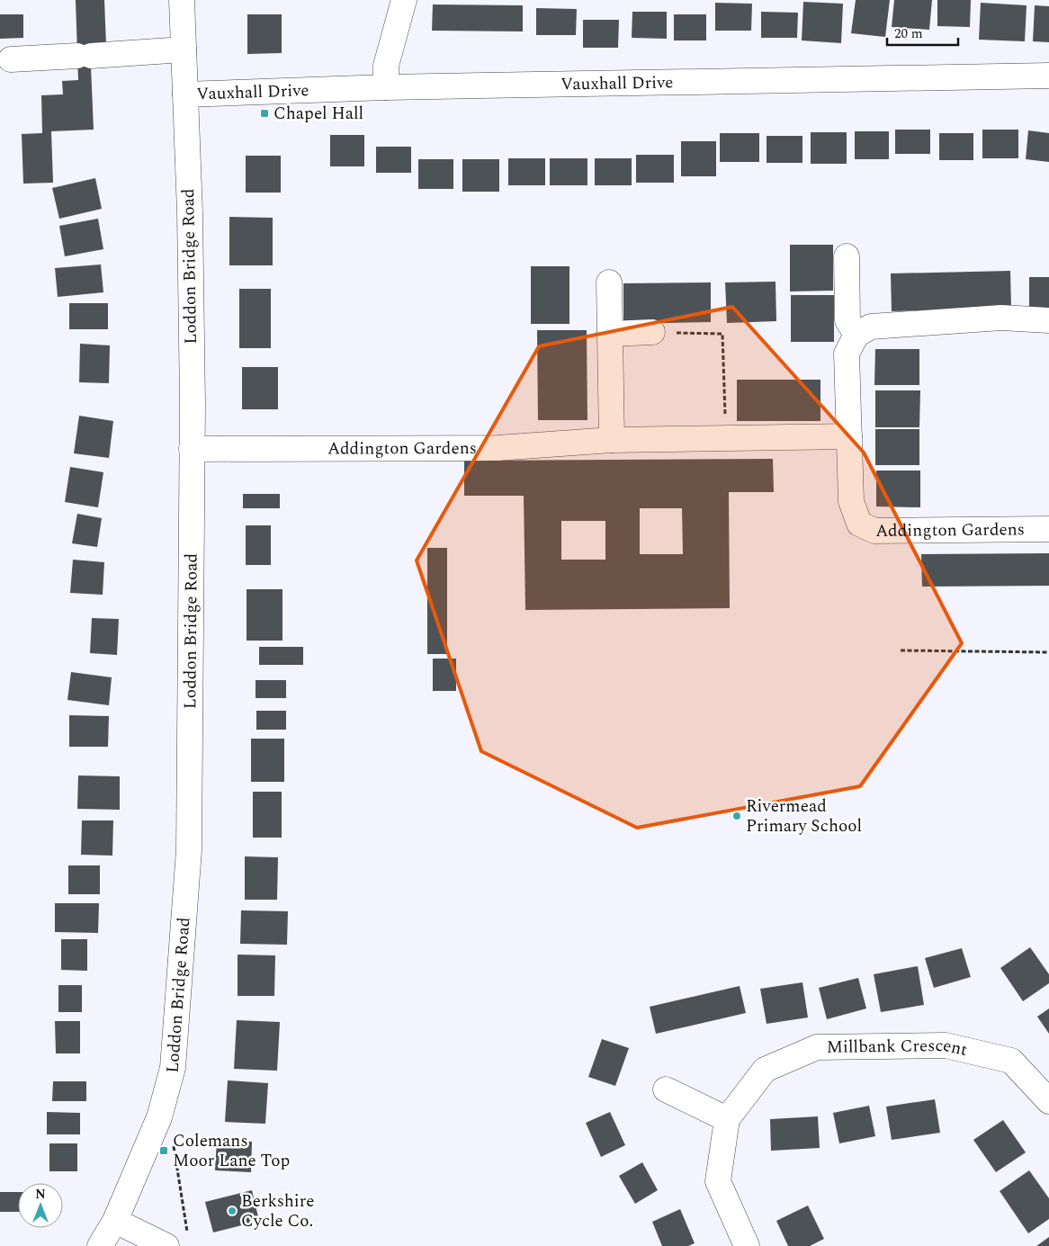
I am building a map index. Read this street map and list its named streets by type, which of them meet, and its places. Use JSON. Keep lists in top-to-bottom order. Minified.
{"streets":{"street":["Vauxhall Drive","Loddon Bridge Road","Addington Gardens","Millbank Crescent"]},"crossings":[["Vauxhall Drive","Loddon Bridge Road"],["Loddon Bridge Road","Addington Gardens"]],"places":{"transit":["Chapel Hall","Colemans Moor Lane Top"],"other":["Rivermead Primary School","Berkshire Cycle Co."]},"scale_bar":"20 m","north":"top"}
